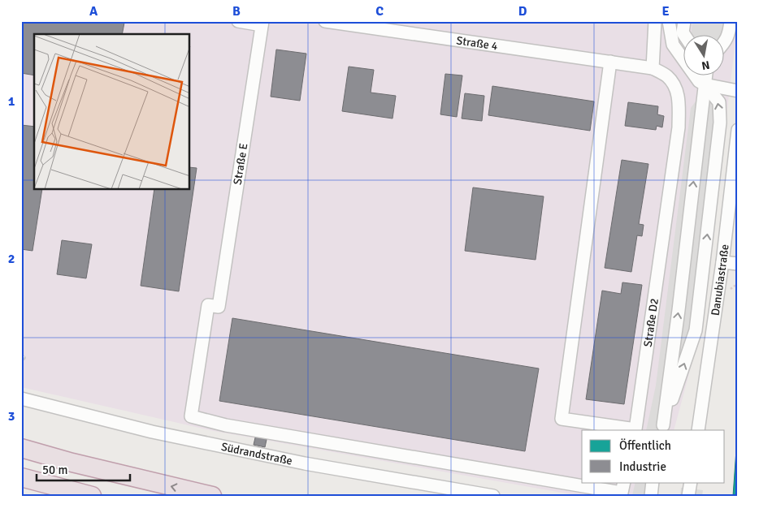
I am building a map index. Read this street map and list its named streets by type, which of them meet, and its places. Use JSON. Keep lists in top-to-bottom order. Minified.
{"streets":{"street":["Straße 4","Straße E","Danubiastraße","Straße D2","Südrandstraße"]},"crossings":[["Straße 4","Straße D2"]],"legend":["Öffentlich","Industrie"],"scale_bar":"50 m","north":"bottom","grid":{"columns":["A","B","C","D","E"],"rows":["1","2","3"]}}
